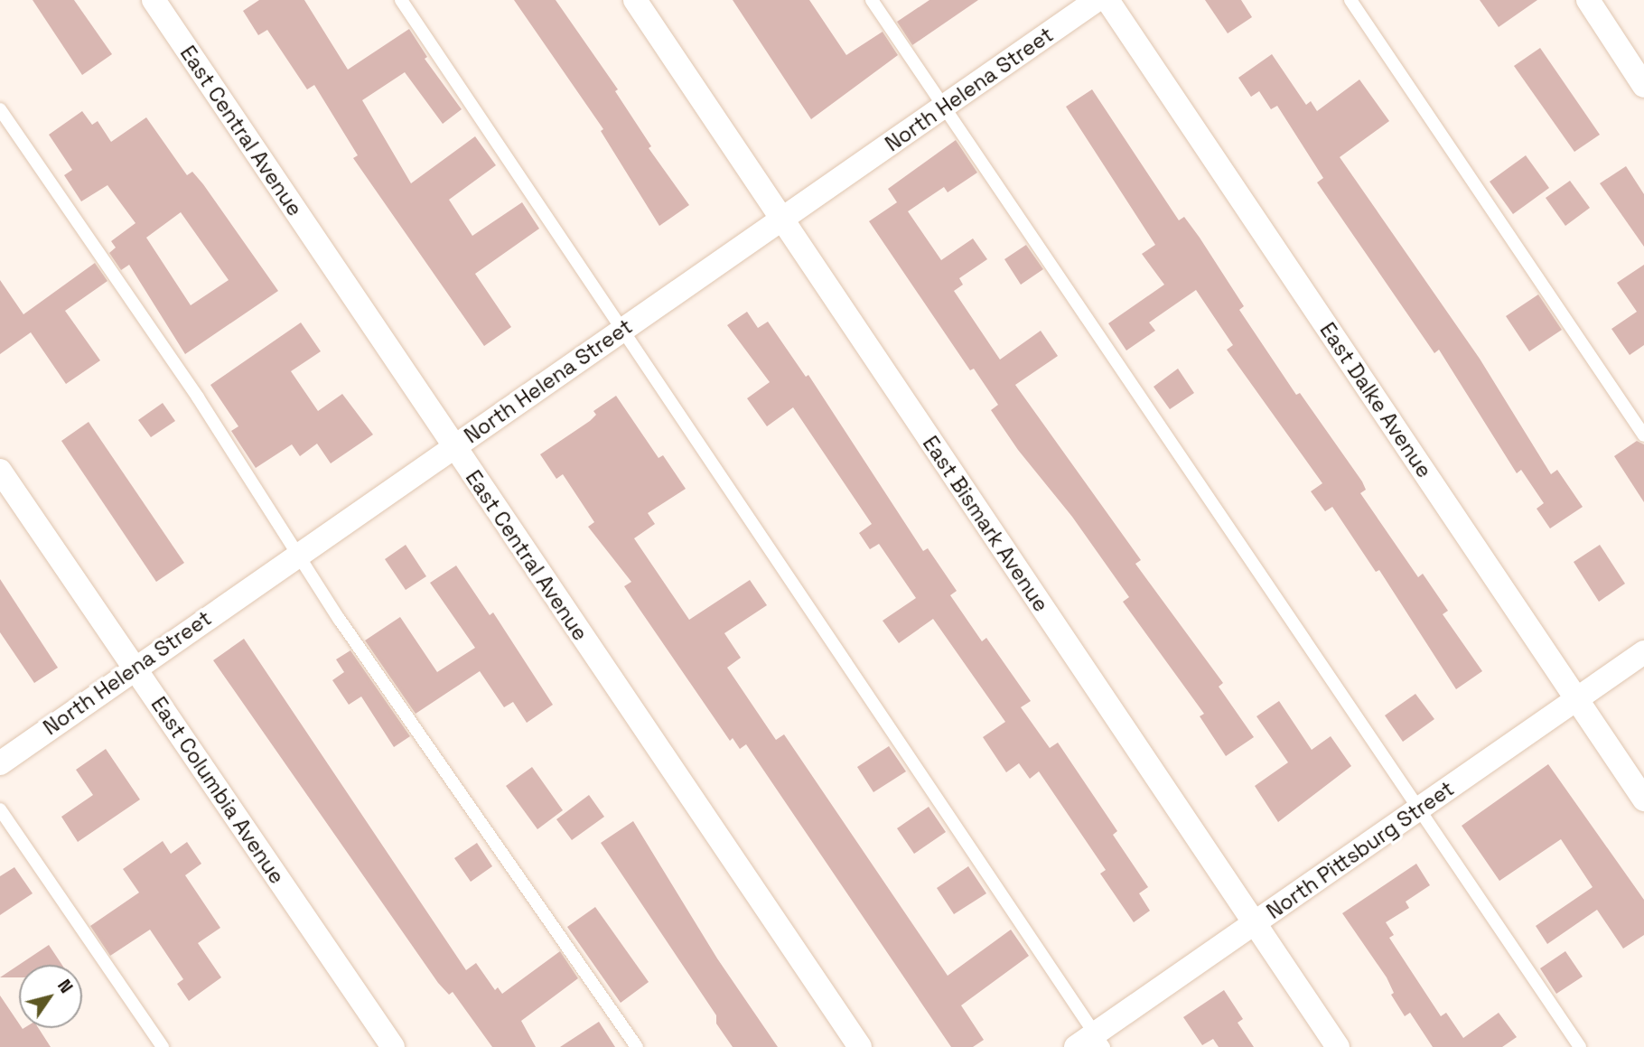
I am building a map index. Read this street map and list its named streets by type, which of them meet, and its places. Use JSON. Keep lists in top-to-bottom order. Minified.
{"streets":{"street":["North Helena Street","East Central Avenue","East Dalke Avenue","East Bismark Avenue","East Columbia Avenue","North Pittsburg Street"]},"crossings":[["North Helena Street","East Central Avenue"],["North Helena Street","East Bismark Avenue"],["North Helena Street","East Columbia Avenue"],["East Dalke Avenue","North Pittsburg Street"],["East Bismark Avenue","North Pittsburg Street"]],"north":"top right"}
